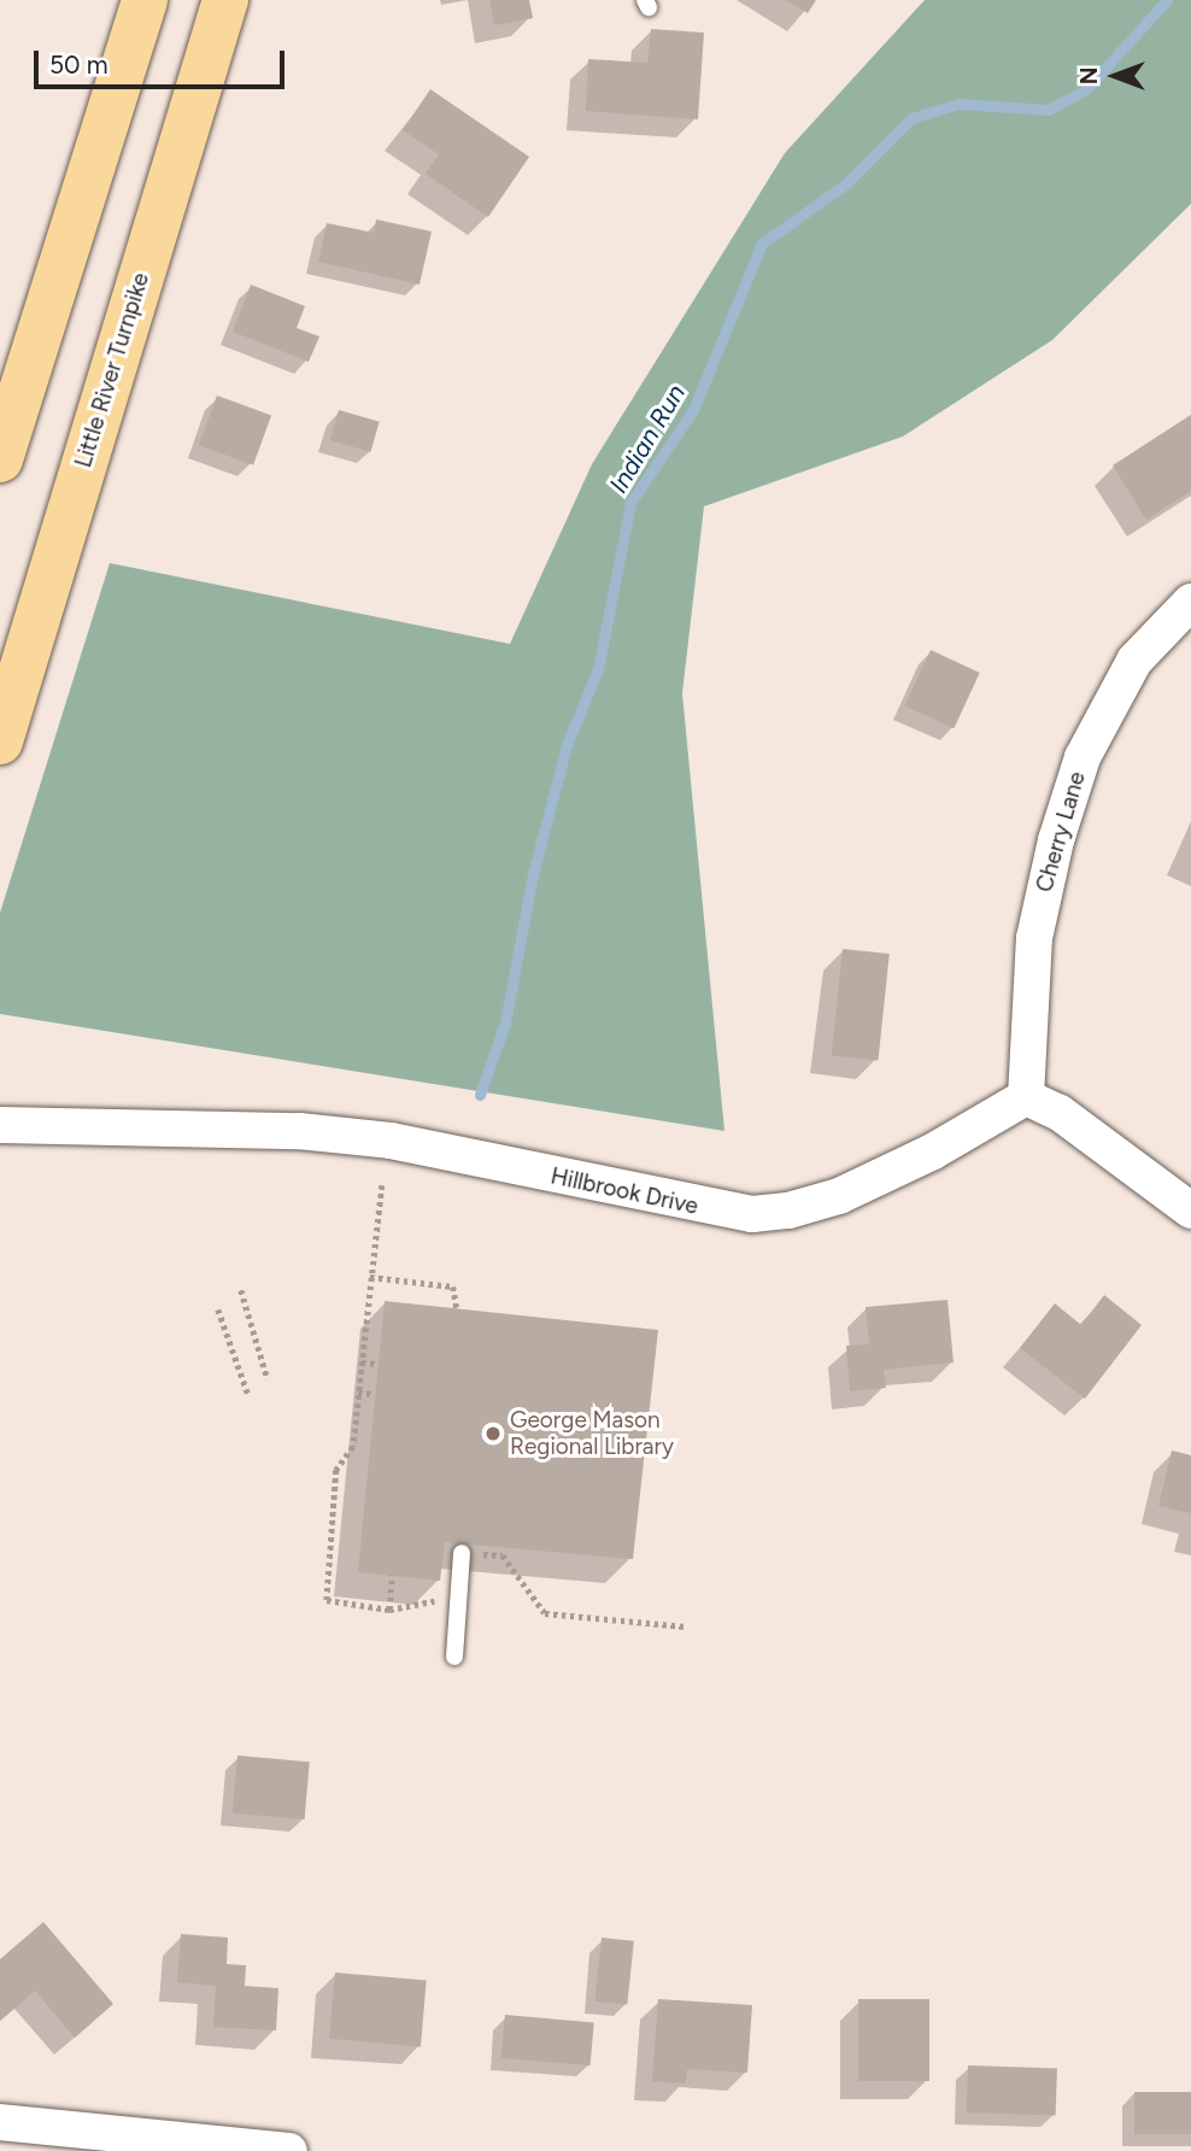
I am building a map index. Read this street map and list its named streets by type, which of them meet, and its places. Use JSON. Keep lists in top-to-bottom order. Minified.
{"streets":{"main road":["Little River Turnpike"],"street":["Cherry Lane","Hillbrook Drive"]},"crossings":[["Cherry Lane","Hillbrook Drive"]],"water":["Indian Run"],"places":["George Mason Regional Library"],"scale_bar":"50 m","north":"left"}
